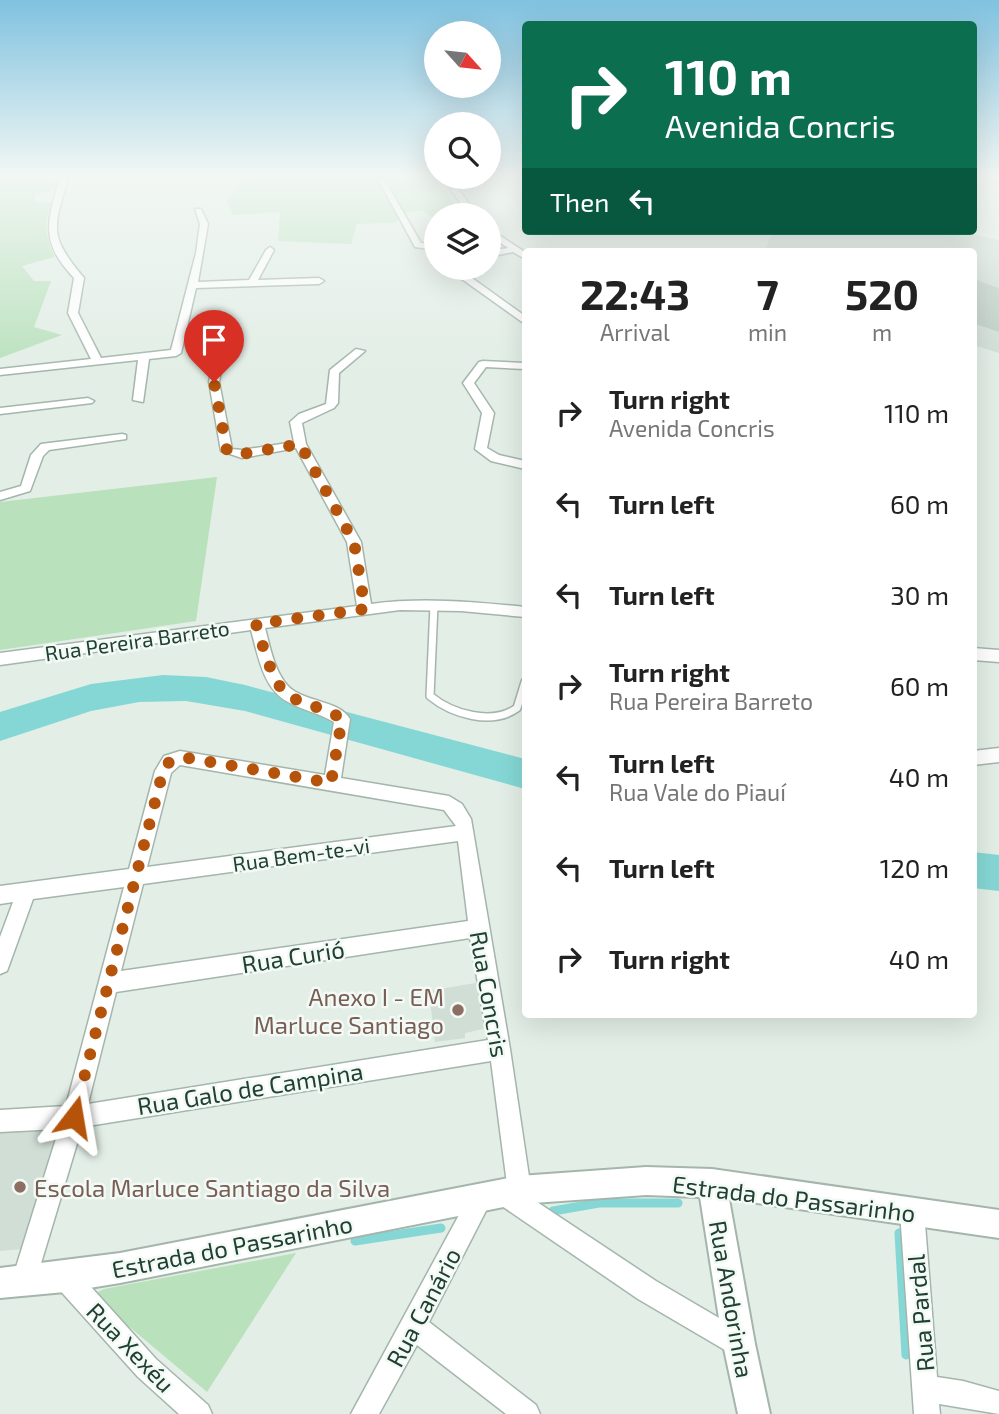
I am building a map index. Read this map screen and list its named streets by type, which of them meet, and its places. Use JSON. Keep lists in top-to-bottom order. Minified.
{"streets":{"street":["Rua Pereira Barreto","Rua Bem-te-vi","Rua Curió","Rua Concris","Rua Galo de Campina","Estrada do Passarinho","Rua Andorinha","Rua Canário","Rua Pardal","Rua Xexéu"]},"crossings":[["Rua Bem-te-vi","Rua Concris"],["Rua Curió","Rua Concris"],["Rua Concris","Rua Galo de Campina"],["Rua Concris","Estrada do Passarinho"],["Rua Concris","Rua Canário"],["Estrada do Passarinho","Rua Andorinha"],["Estrada do Passarinho","Rua Canário"],["Estrada do Passarinho","Rua Pardal"],["Estrada do Passarinho","Rua Xexéu"]],"places":["Anexo I - EM Marluce Santiago","Escola Marluce Santiago da Silva"],"north":"bottom right","page":{"turn":["110 m","Avenida Concris"],"then":"Then","eta":["22:43","Arrival","7","min","520","m"],"list":[{"name":"Turn right","note":"Avenida Concris","value":"110 m"},{"name":"Turn left","value":"60 m"},{"name":"Turn left","value":"30 m"},{"name":"Turn right","note":"Rua Pereira Barreto","value":"60 m"},{"name":"Turn left","note":"Rua Vale do Piauí","value":"40 m"},{"name":"Turn left","value":"120 m"},{"name":"Turn right","value":"40 m"}]}}
